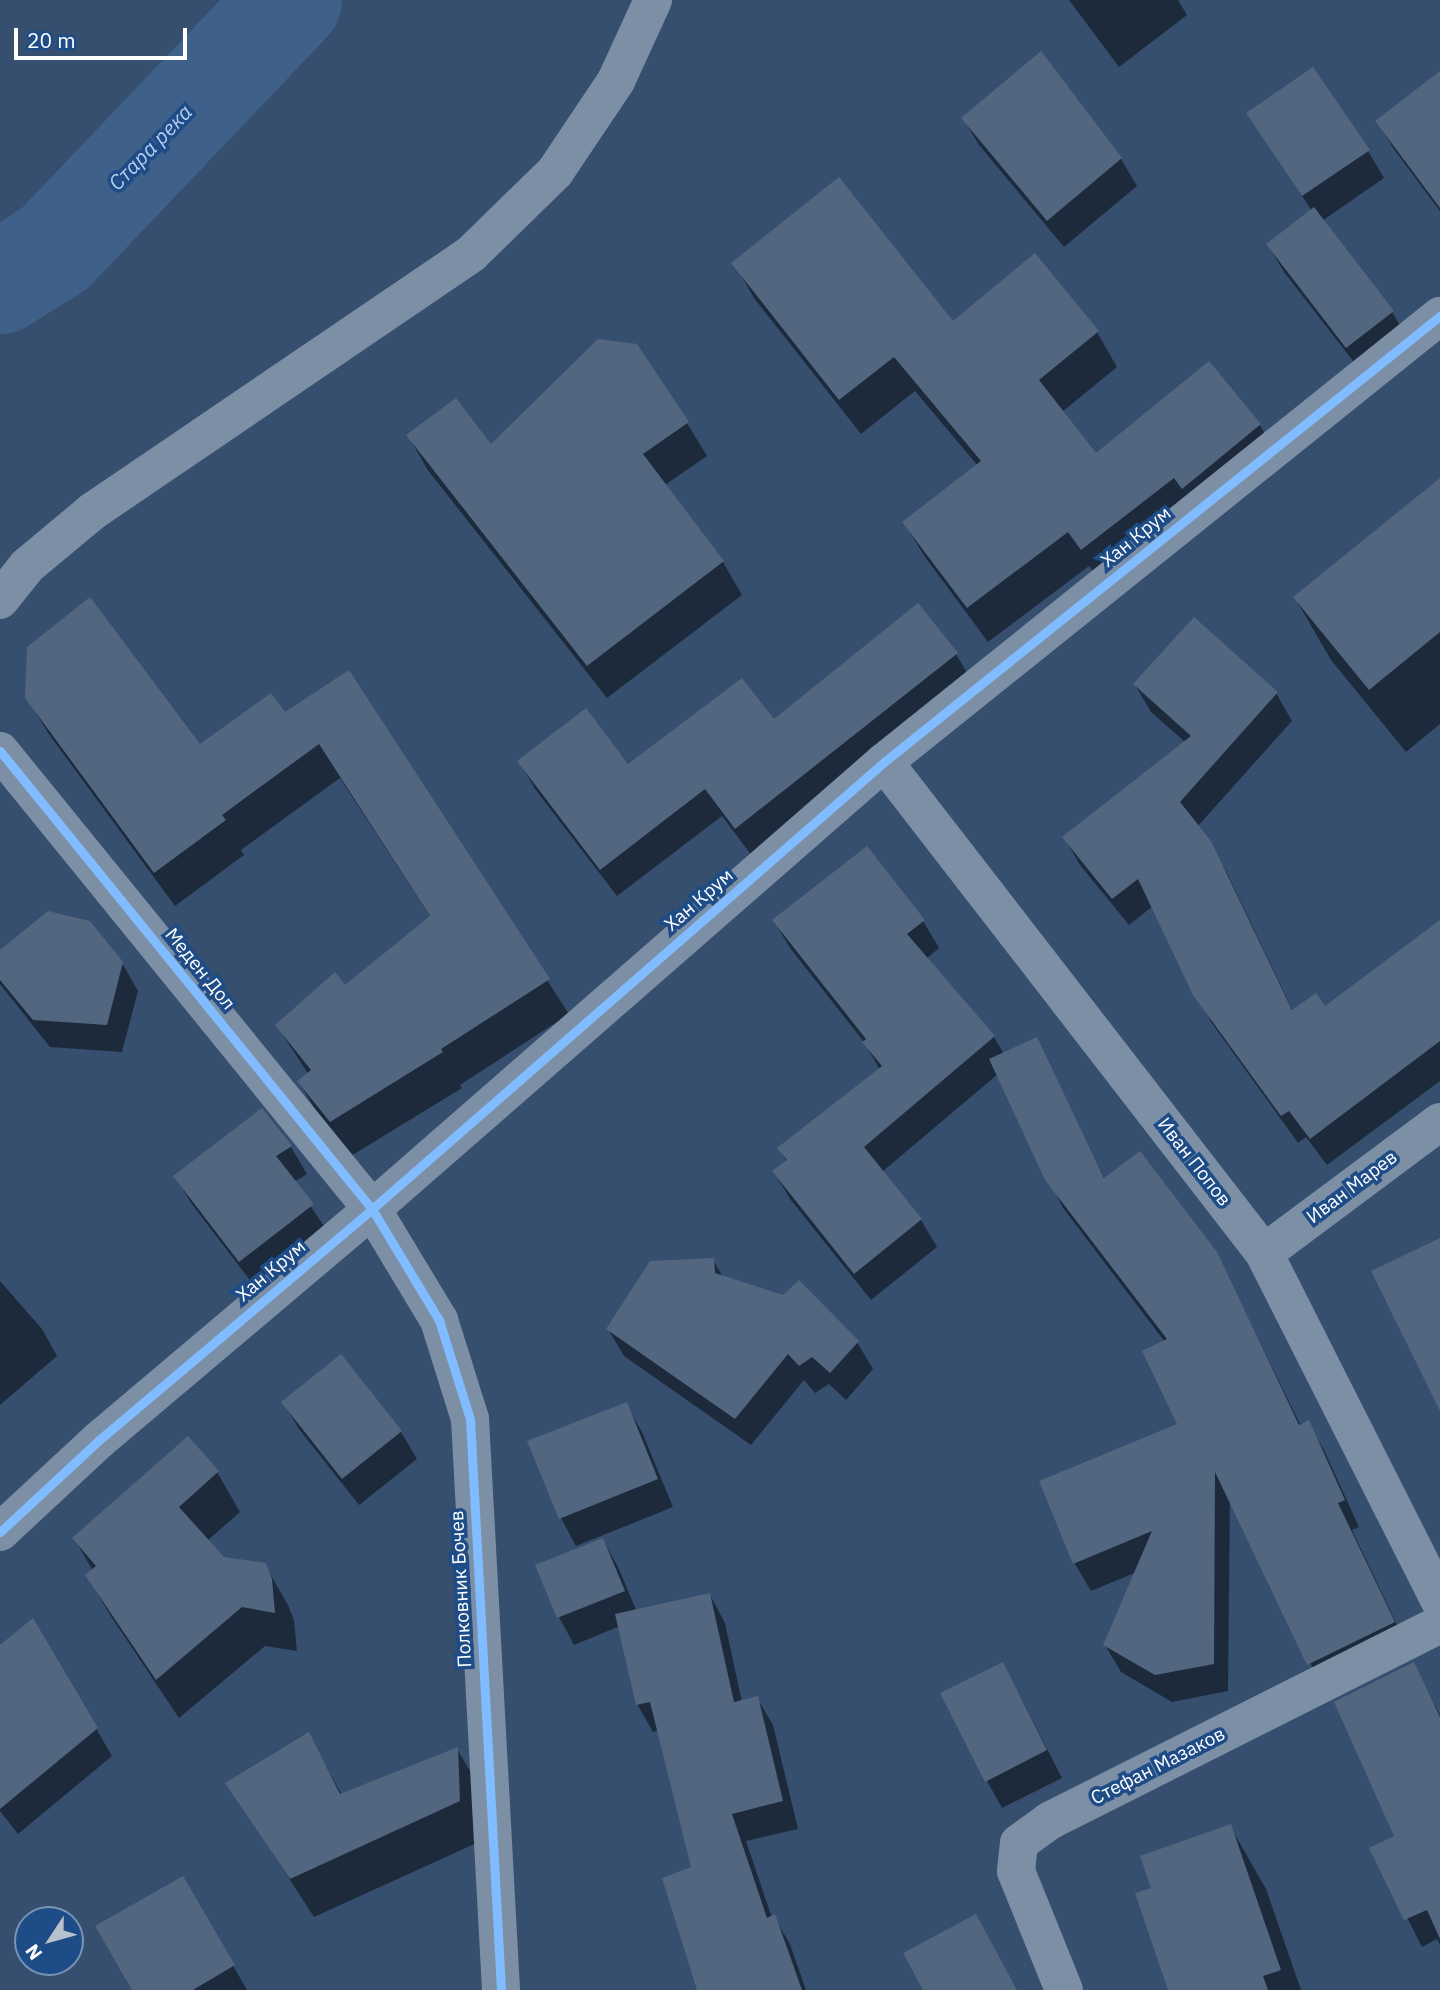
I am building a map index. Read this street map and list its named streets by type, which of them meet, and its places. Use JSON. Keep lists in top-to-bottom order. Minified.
{"streets":{"street":["Хан Крум","Меден Дол","Иван Попов","Иван Марев","Полковник Бочев","Стефан Мазаков"]},"crossings":[["Хан Крум","Меден Дол"],["Хан Крум","Иван Попов"],["Хан Крум","Полковник Бочев"],["Меден Дол","Полковник Бочев"],["Иван Попов","Иван Марев"]],"water":["Стара река"],"scale_bar":"20 m","north":"bottom left"}
